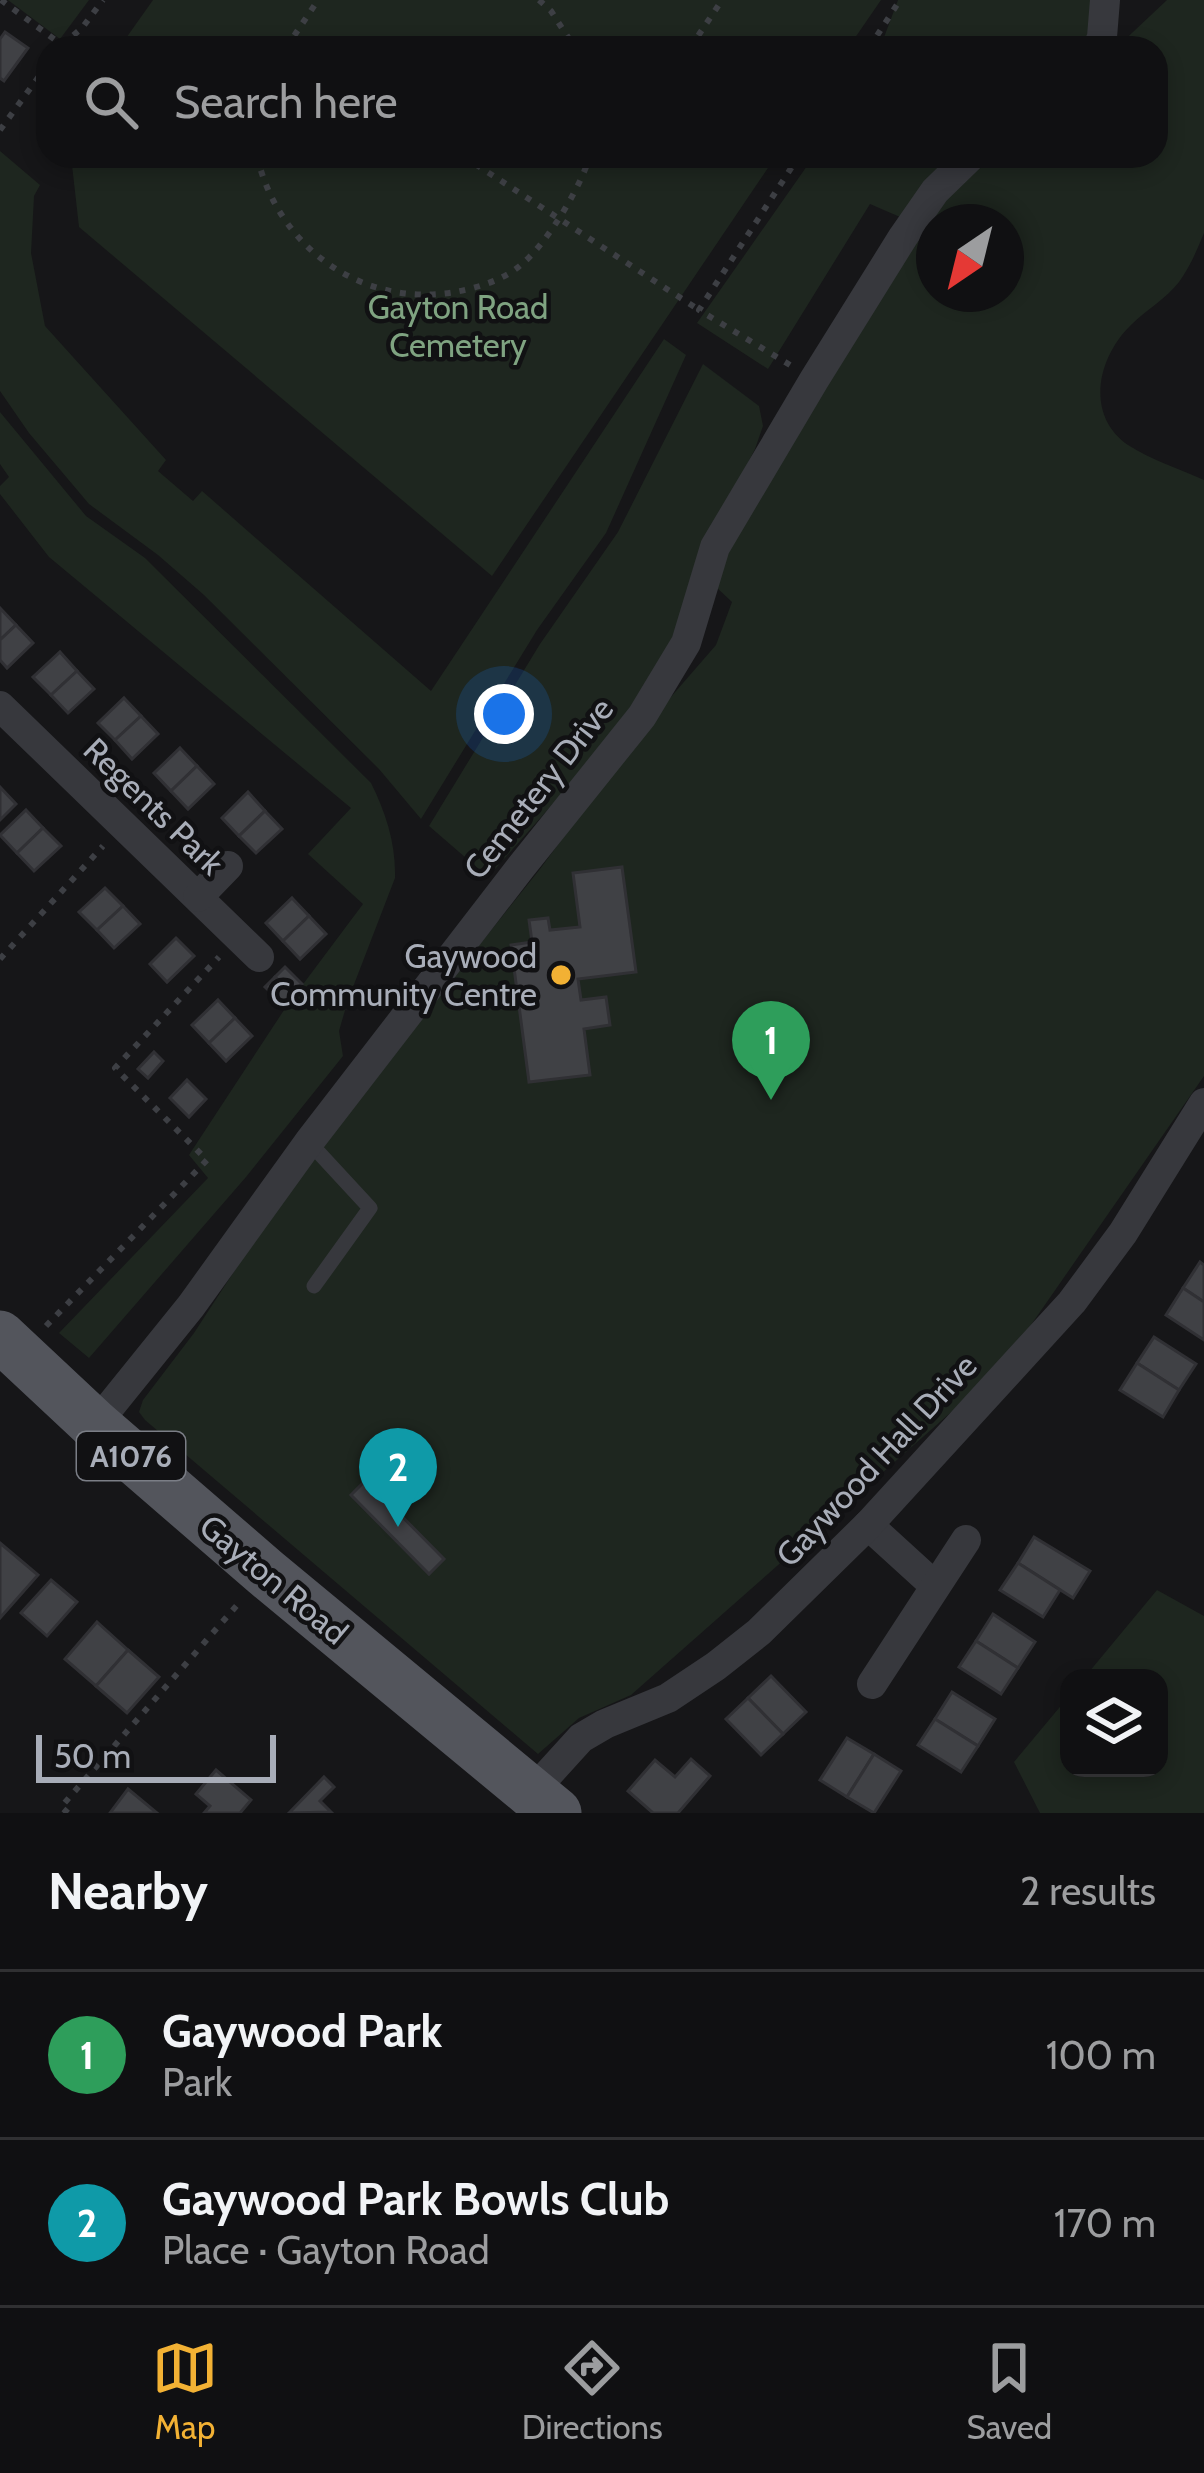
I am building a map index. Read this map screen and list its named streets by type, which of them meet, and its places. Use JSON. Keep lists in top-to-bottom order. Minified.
{"streets":{"main road":["A1076","Gayton Road"],"street":["Cemetery Drive","Regents Park","Gaywood Hall Drive"]},"crossings":[["Cemetery Drive","Gayton Road"],["Gaywood Hall Drive","Gayton Road"]],"parks":["Gayton Road Cemetery"],"places":["Gaywood Community Centre"],"scale_bar":"50 m","north":"bottom left","page":{"search":"Search here","pins":["1","2"],"scale":"50 m","heading":["Nearby","2 results"],"list":[{"mark":"1","name":"Gaywood Park","note":"Park","value":"100 m"},{"mark":"2","name":"Gaywood Park Bowls Club","note":"Place · Gayton Road","value":"170 m"}],"nav":["Map","Directions","Saved"]}}
